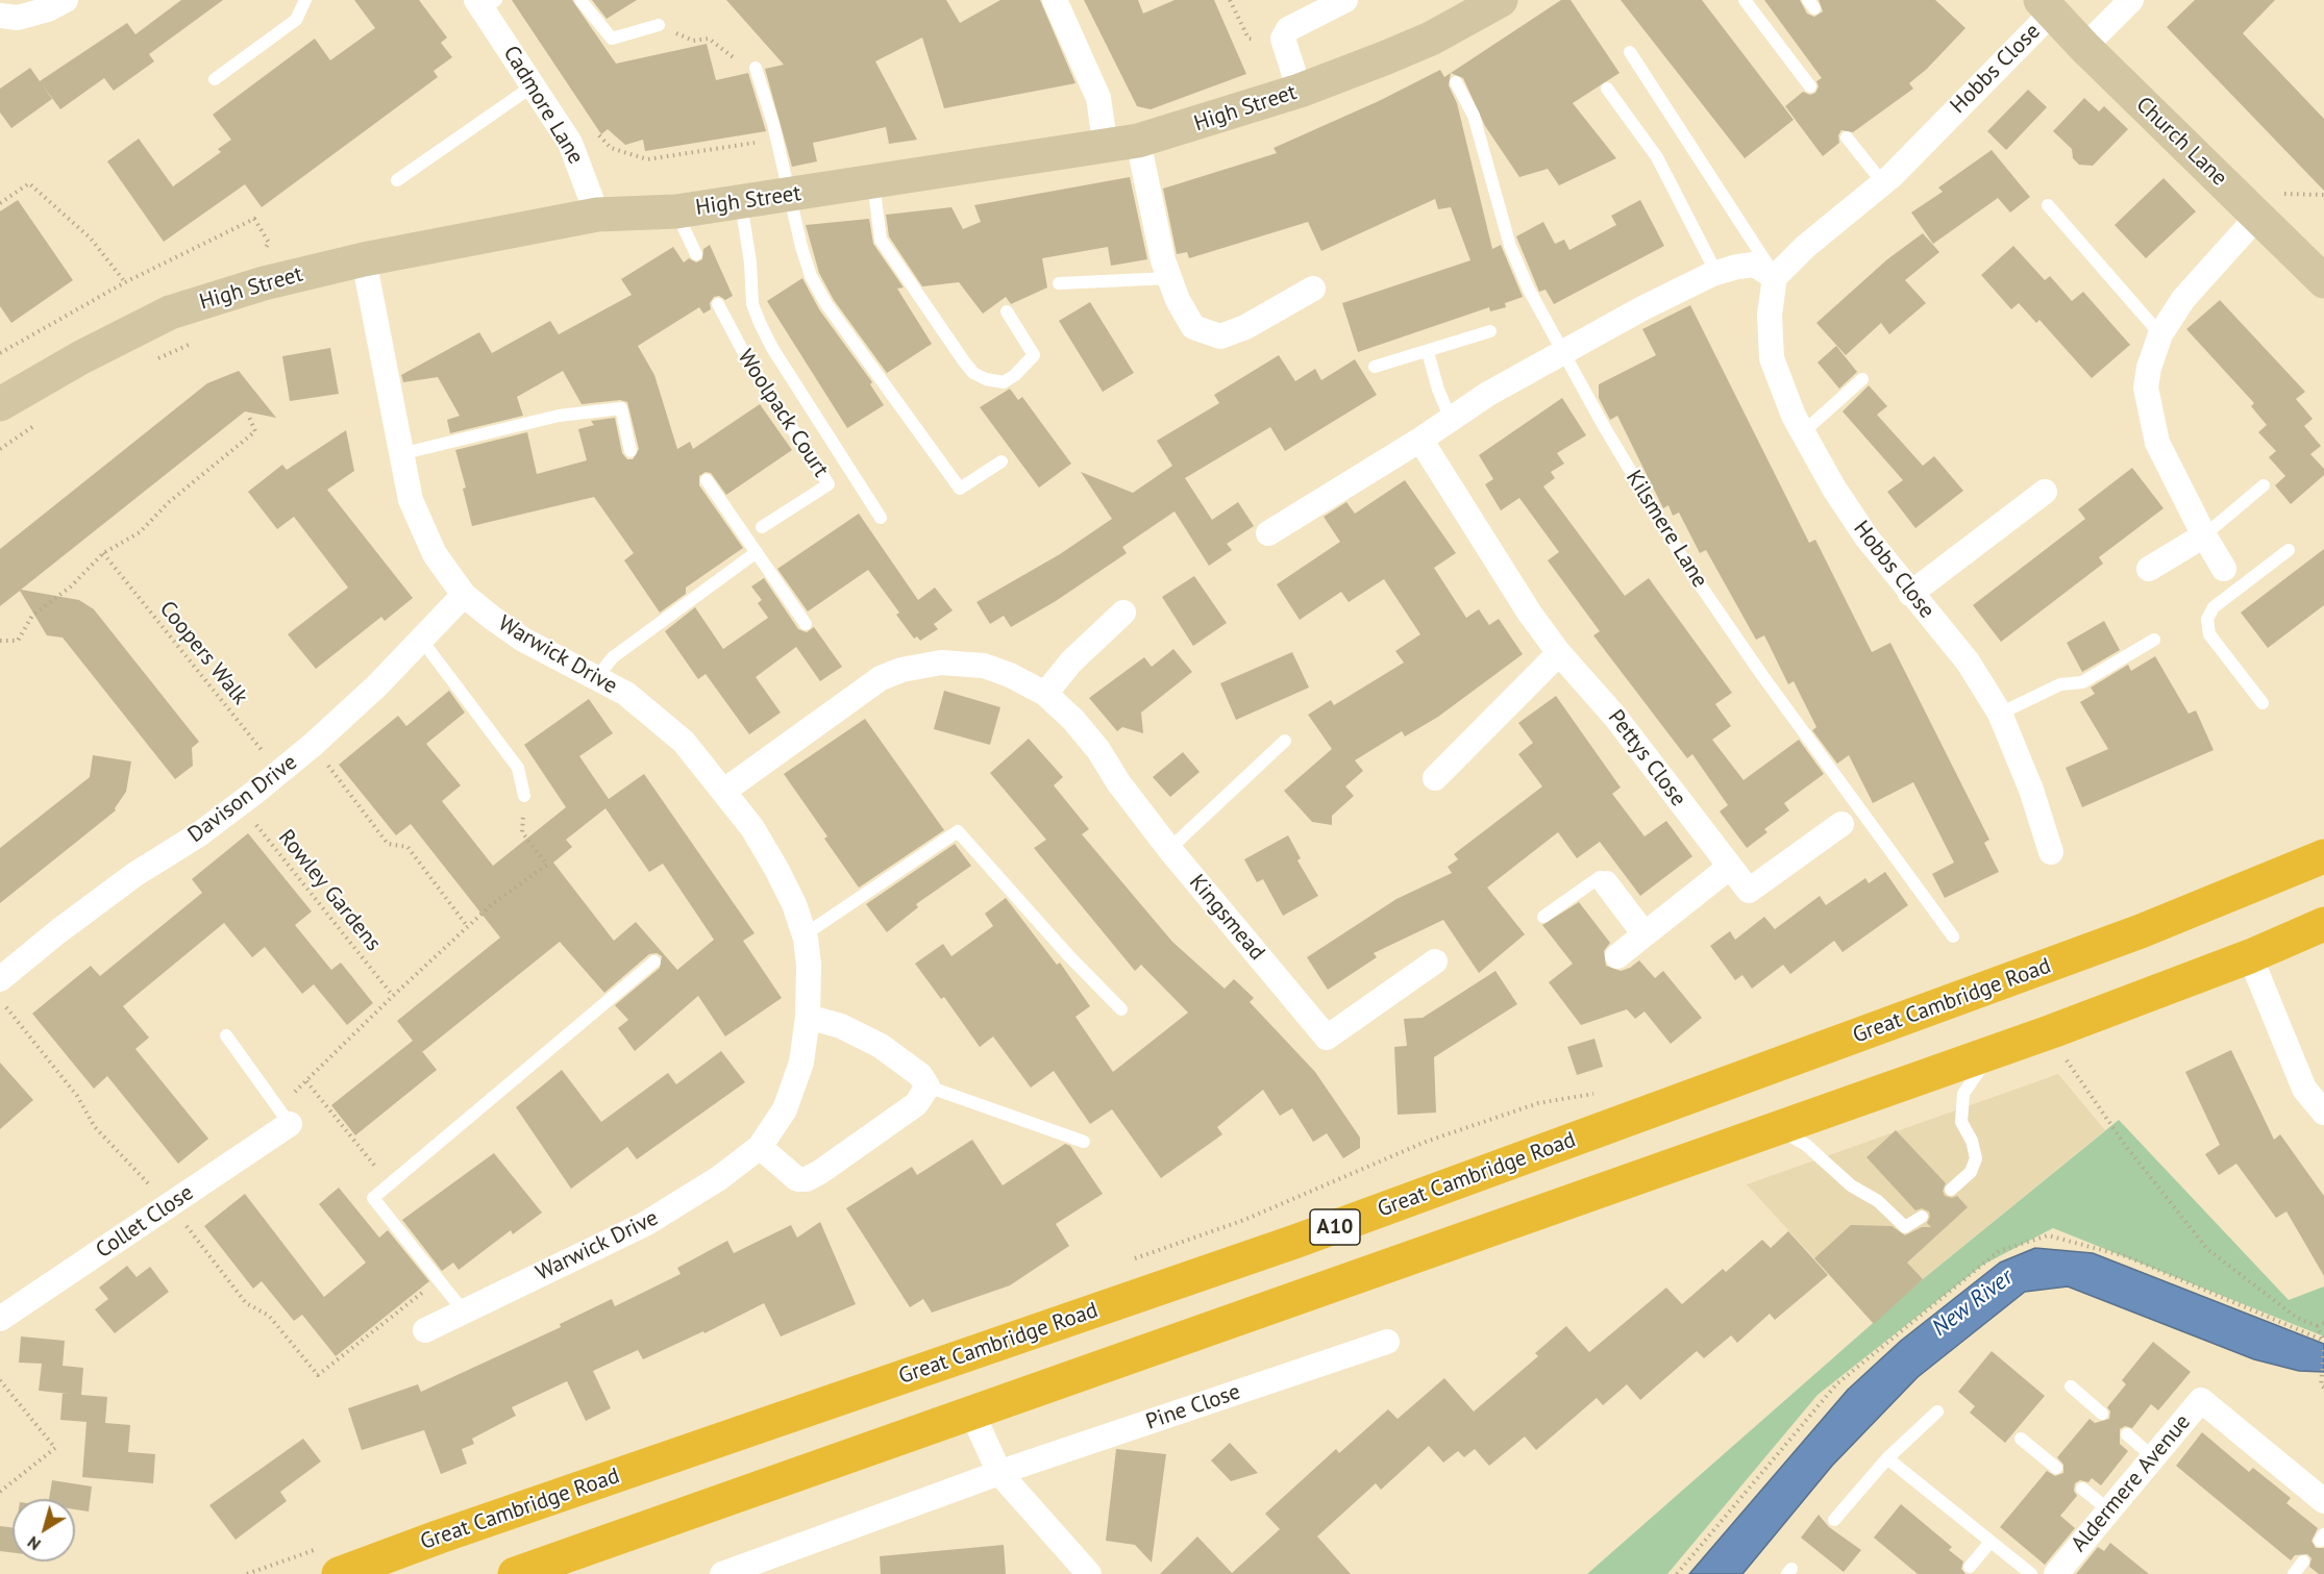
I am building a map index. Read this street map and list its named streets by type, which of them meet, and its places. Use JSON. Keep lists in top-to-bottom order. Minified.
{"streets":{"highway":["Great Cambridge Road","A10"],"main road":["High Street","Church Lane"],"street":["Hobbs Close","Cadmore Lane","Warwick Drive","Pettys Close","Davison Drive","Kingsmead","Collet Close","Pine Close","Aldermere Avenue"],"lane":["Woolpack Court","Kilsmere Lane"],"path":["Coopers Walk","Rowley Gardens"]},"crossings":[["Hobbs Close","Church Lane"],["Cadmore Lane","High Street"],["High Street","Warwick Drive"],["Coopers Walk","Davison Drive"],["Warwick Drive","Davison Drive"],["Warwick Drive","Kingsmead"]],"water":["New River"],"north":"bottom left"}
